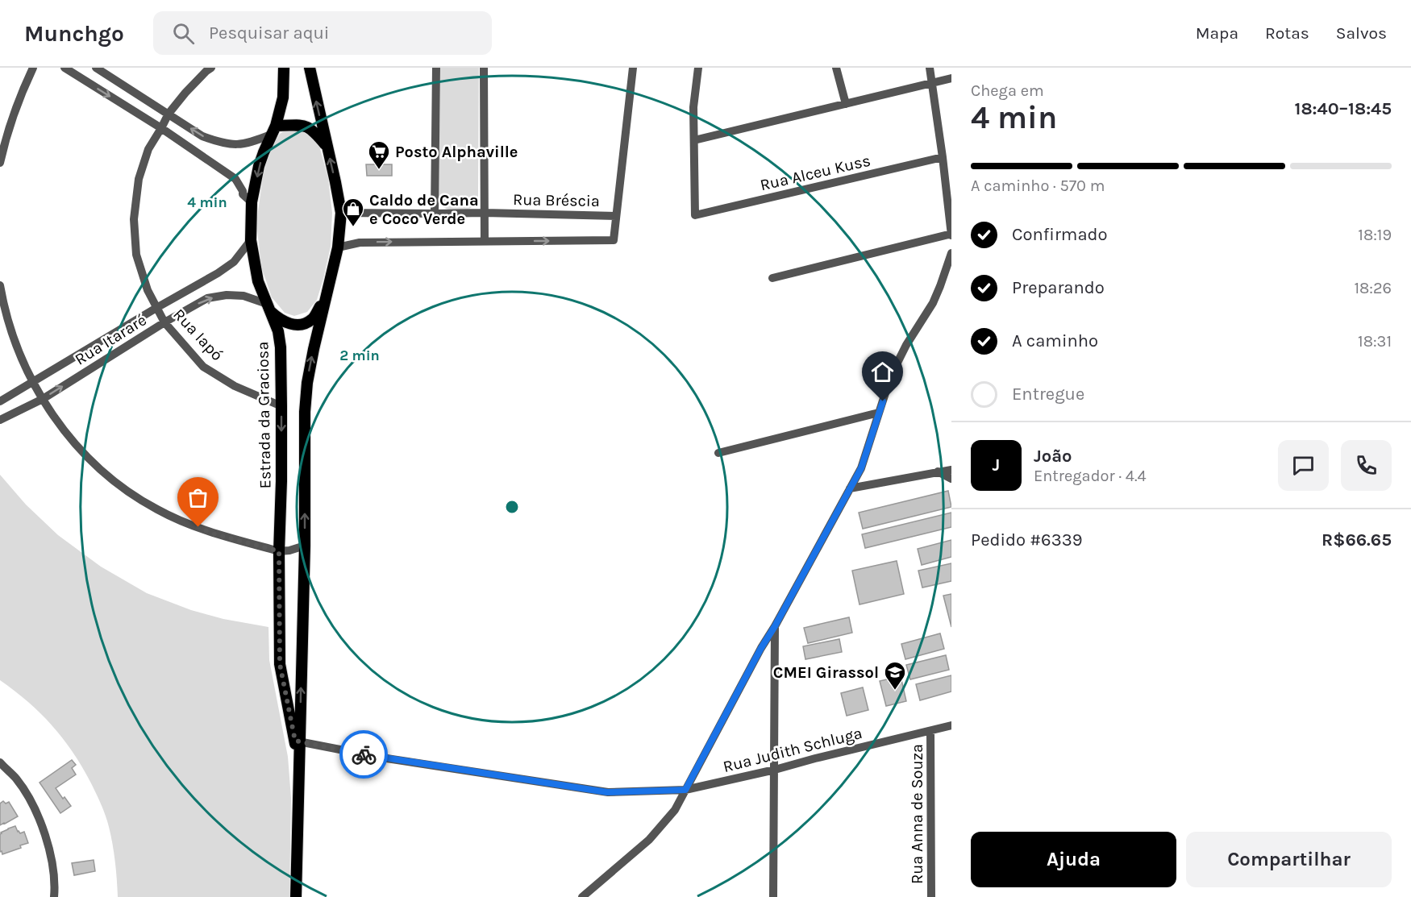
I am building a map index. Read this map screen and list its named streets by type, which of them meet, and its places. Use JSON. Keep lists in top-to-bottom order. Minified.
{"streets":{"main road":["Estrada da Graciosa"],"street":["Rua Alceu Kuss","Rua Bréscia","Rua Iapó","Rua Itararé","Rua Judith Schluga","Rua Anna de Souza"]},"crossings":[["Rua Bréscia","Estrada da Graciosa"],["Rua Iapó","Rua Itararé"],["Rua Iapó","Estrada da Graciosa"],["Rua Itararé","Estrada da Graciosa"],["Estrada da Graciosa","Rua Judith Schluga"],["Rua Judith Schluga","Rua Anna de Souza"]],"places":{"supermarket":["Posto Alphaville"],"shop":["Caldo de Cana e Coco Verde"],"school or university":["CMEI Girassol"]},"page":{"header":"Munchgo","search":"Pesquisar aqui","nav":["Mapa","Rotas","Salvos"],"heading":["4 min","Chega em","18:40–18:45"],"panel":["João","Entregador · 4.4","Pedido #6339","R$66.65"],"bar":"A caminho · 570 m","list":[["Confirmado","18:19"],["Preparando","18:26"],["A caminho","18:31"],"Entregue"],"round":"J","buttons":["Ajuda","Compartilhar"]},"rings":["4 min","2 min"]}
